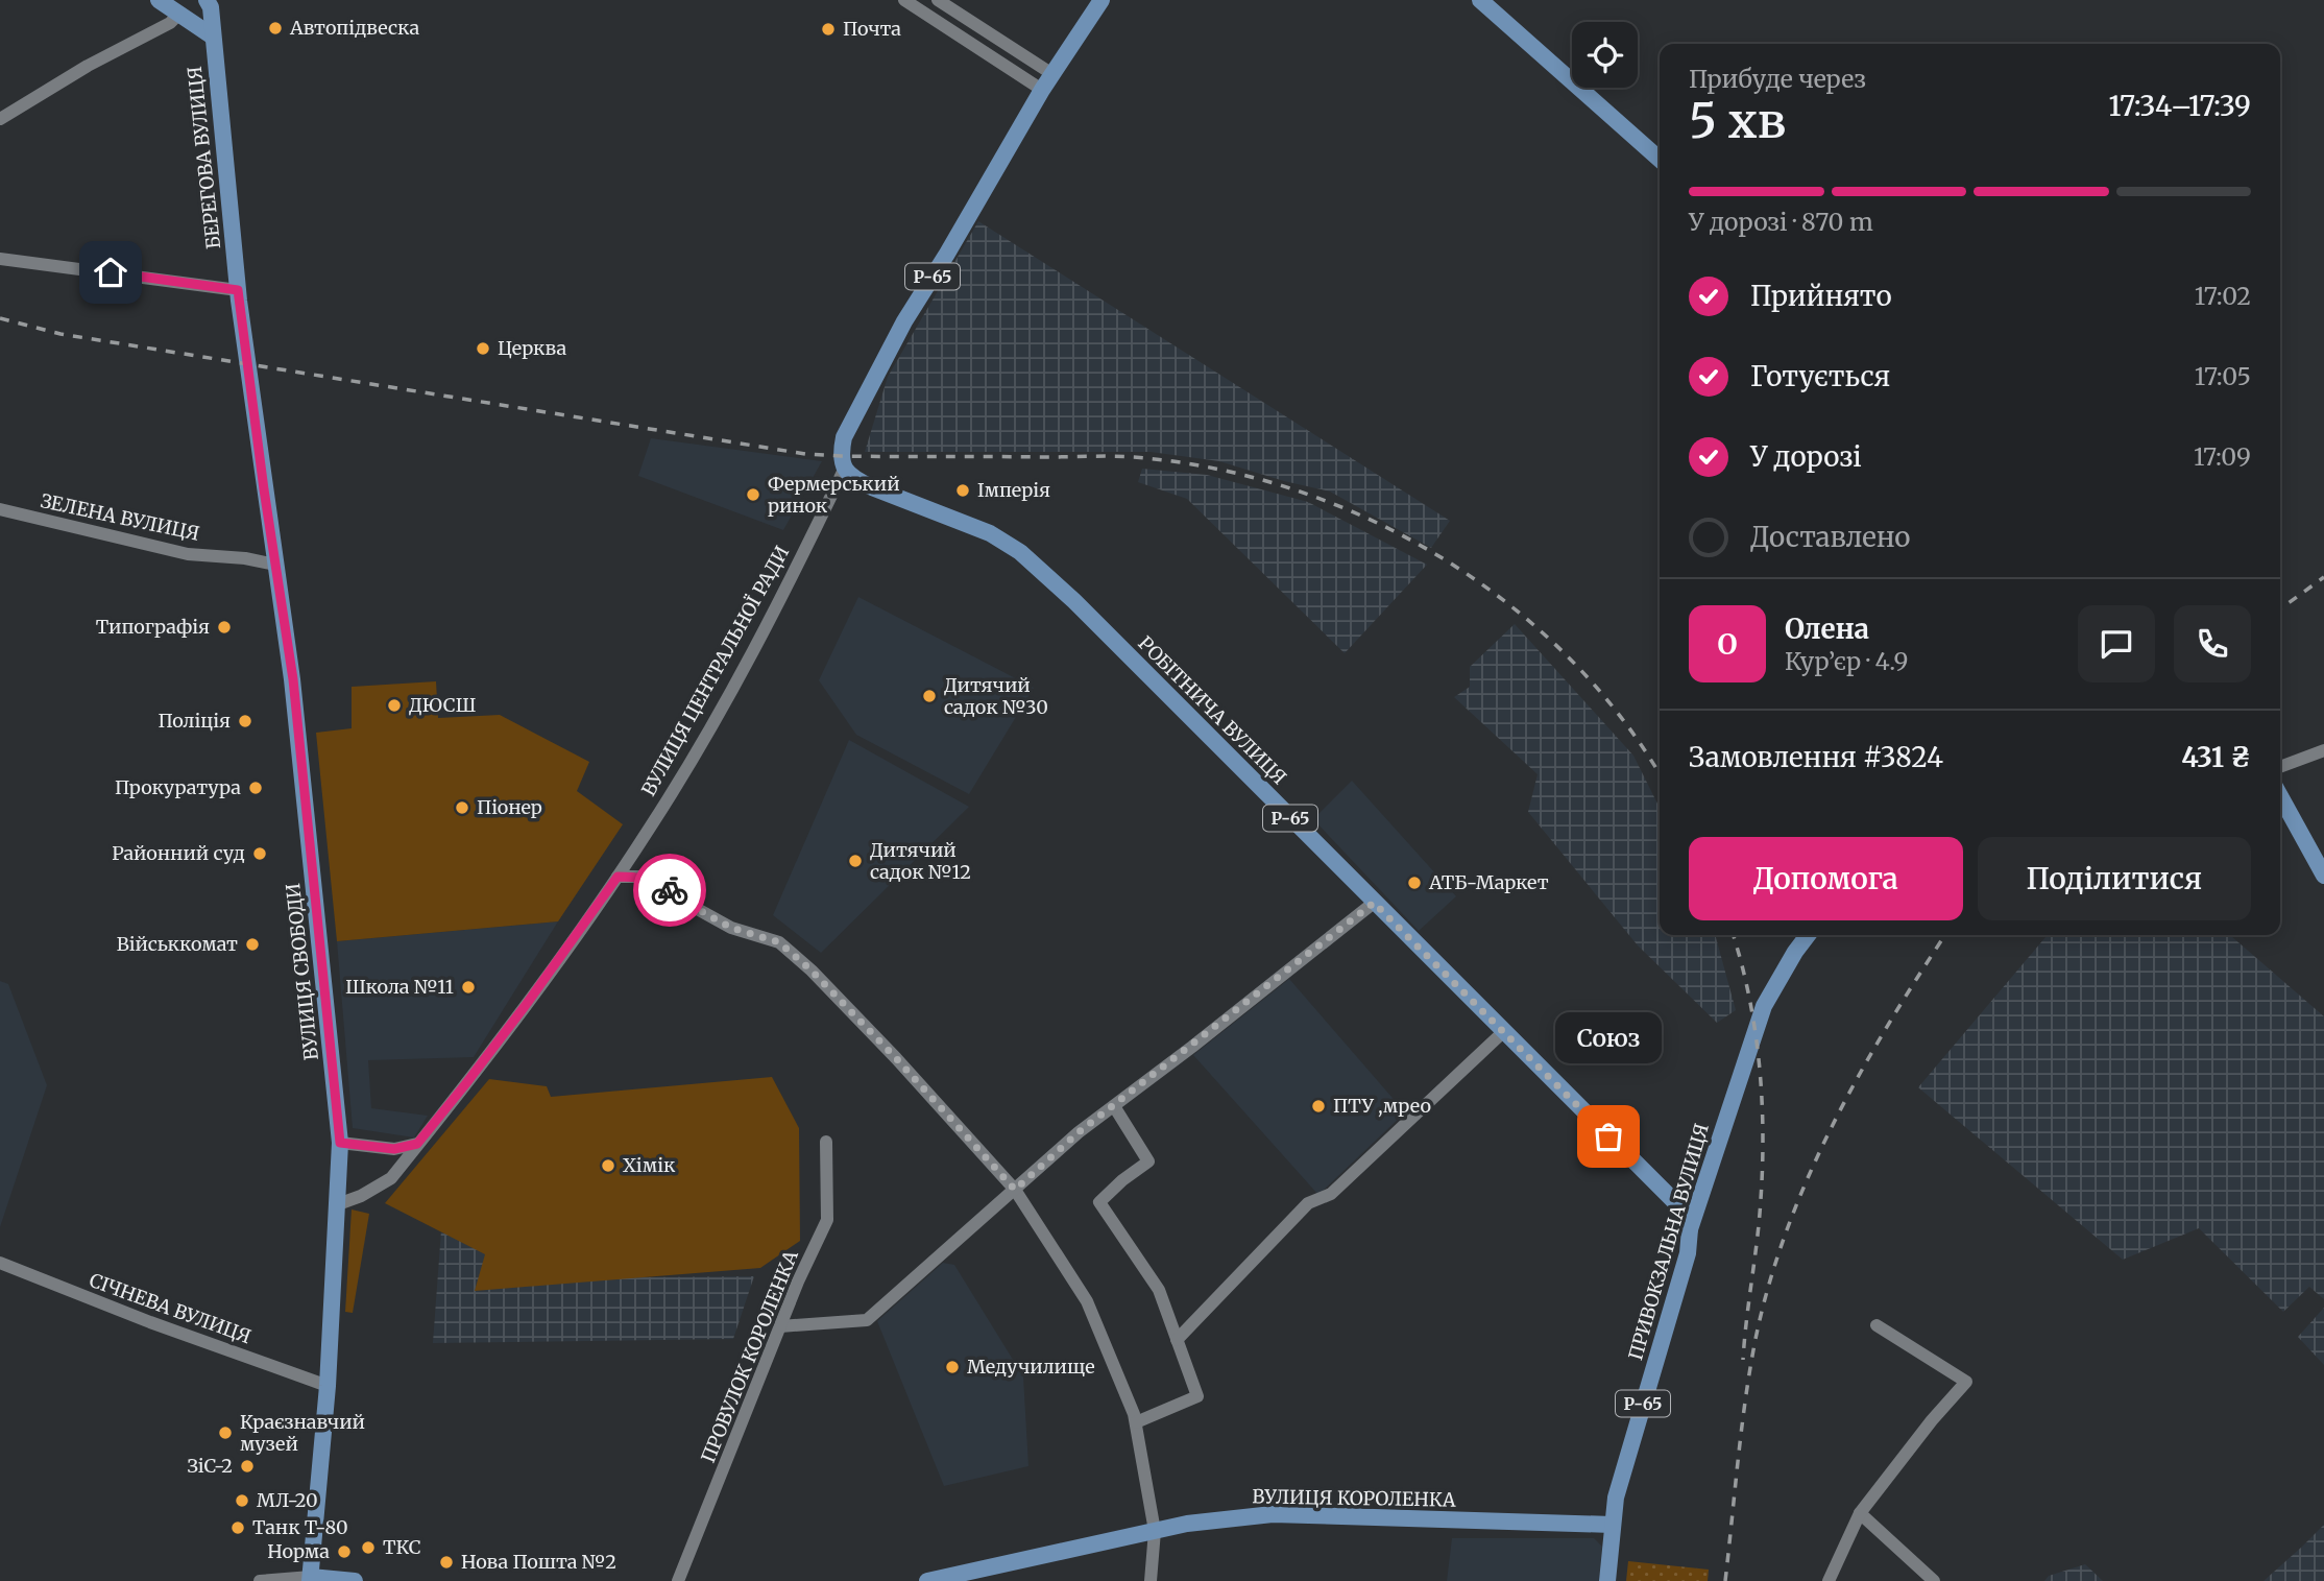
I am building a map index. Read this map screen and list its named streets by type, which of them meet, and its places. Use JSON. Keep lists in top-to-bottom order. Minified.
{"streets":{"main road":["БЕРЕГОВА ВУЛИЦЯ","Р-65","ВУЛИЦЯ ЦЕНТРАЛЬНОЇ РАДИ","РОБІТНИЧА ВУЛИЦЯ","ВУЛИЦЯ СВОБОДИ","ПРИВОКЗАЛЬНА ВУЛИЦЯ","ВУЛИЦЯ КОРОЛЕНКА"],"street":["ЗЕЛЕНА ВУЛИЦЯ","СІЧНЕВА ВУЛИЦЯ","ПРОВУЛОК КОРОЛЕНКА"]},"crossings":[["БЕРЕГОВА ВУЛИЦЯ","ВУЛИЦЯ СВОБОДИ"],["ЗЕЛЕНА ВУЛИЦЯ","ВУЛИЦЯ СВОБОДИ"],["ВУЛИЦЯ ЦЕНТРАЛЬНОЇ РАДИ","РОБІТНИЧА ВУЛИЦЯ"],["ВУЛИЦЯ ЦЕНТРАЛЬНОЇ РАДИ","ВУЛИЦЯ СВОБОДИ"],["РОБІТНИЧА ВУЛИЦЯ","ПРИВОКЗАЛЬНА ВУЛИЦЯ"],["ВУЛИЦЯ СВОБОДИ","СІЧНЕВА ВУЛИЦЯ"],["ПРИВОКЗАЛЬНА ВУЛИЦЯ","ВУЛИЦЯ КОРОЛЕНКА"]],"places":["Автопідвеска","Почта","Церква","Імперія","Фермерський ринок","Типографія","Дитячий садок №30","ДЮСШ","Поліція","Прокуратура","Піонер","Районний суд","Дитячий садок №12","АТБ-Маркет","Військкомат","Школа №11","ПТУ ,мрео","Союз","Хімік","Медучилище","Краєзнавчий музей","ЗіС-2","МЛ-20","Танк Т-80","ТКС","Норма","Нова Пошта №2"],"page":{"heading":["5 хв","Прибуде через","17:34–17:39"],"panel":["Олена","Кур’єр · 4.9","Замовлення #3824","431 ₴"],"bar":"У дорозі · 870 m","list":[["Прийнято","17:02"],["Готується","17:05"],["У дорозі","17:09"],"Доставлено"],"round":"О","buttons":["Допомога","Поділитися"],"bubble":"Союз"}}
